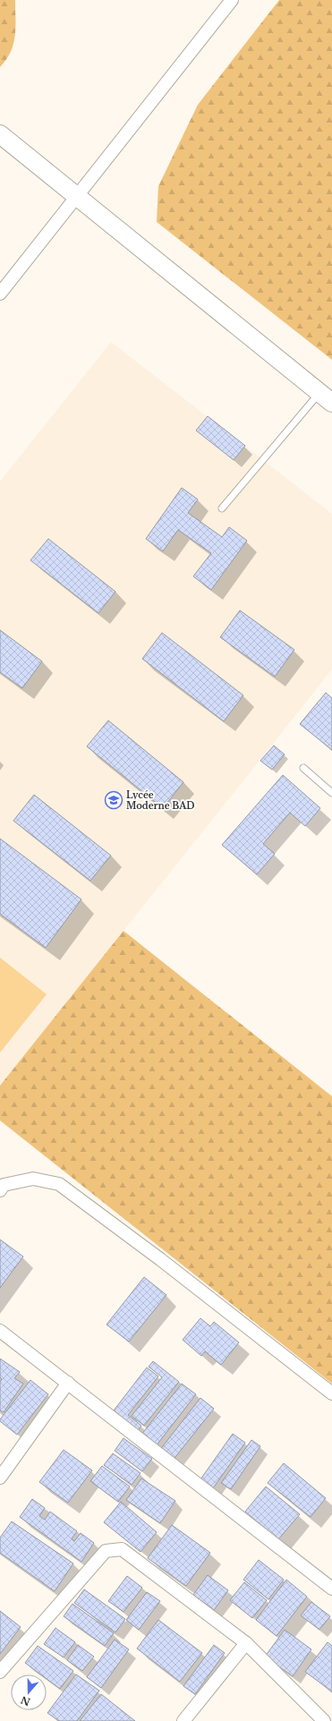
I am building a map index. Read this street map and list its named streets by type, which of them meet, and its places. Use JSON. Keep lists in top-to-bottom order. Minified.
{"places":{"school or university":["Lycée Moderne BAD"]},"north":"bottom"}
